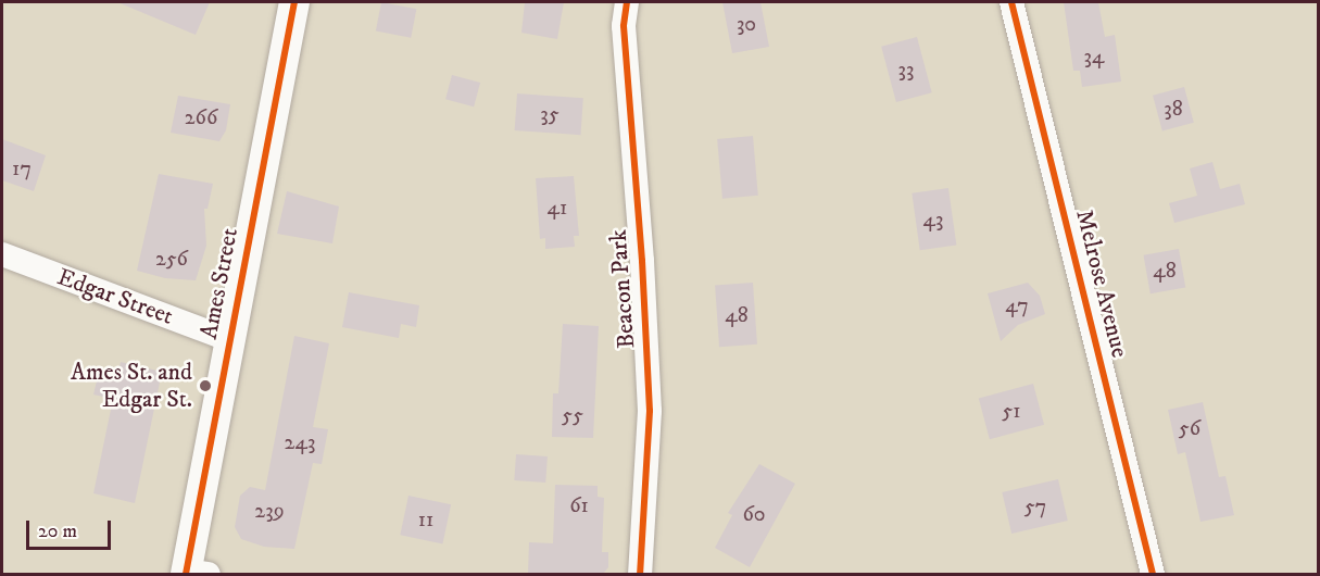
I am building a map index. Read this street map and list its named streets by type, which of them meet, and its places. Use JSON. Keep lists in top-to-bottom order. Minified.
{"streets":{"street":["Ames Street","Melrose Avenue","Beacon Park","Edgar Street"]},"crossings":[["Ames Street","Edgar Street"]],"places":["Ames St. and Edgar St."],"house_numbers":["30","34","33","38","35","266","17","41","43","256","48","47","48","51","55","56","243","61","57","239","60","11"],"scale_bar":"20 m"}
